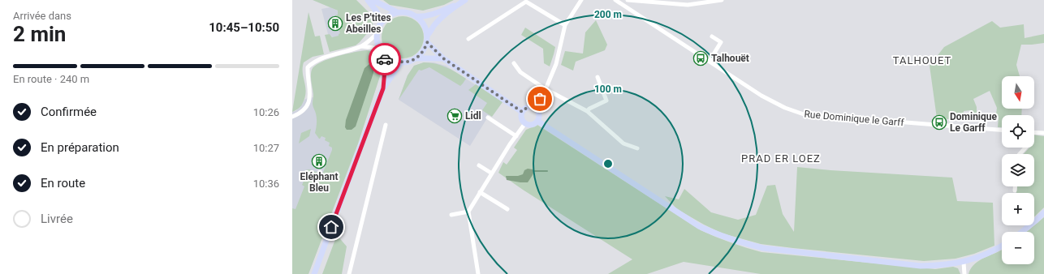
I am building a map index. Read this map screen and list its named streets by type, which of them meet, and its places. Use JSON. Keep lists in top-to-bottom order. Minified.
{"streets":{"street":["Rue Dominique le Garff"]},"districts":["TALHOUET","PRAD ER LOEZ"],"places":{"building":["Les P'tites Abeilles","Eléphant Bleu"],"bus stop":["Talhouët","Dominique Le Garff"],"supermarket":["Lidl"]},"north":"bottom","page":{"heading":["2 min","Arrivée dans","10:45–10:50"],"bar":"En route · 240 m","map_buttons":["+","−"],"list":[["Confirmée","10:26"],["En préparation","10:27"],["En route","10:36"],"Livrée"]},"rings":["200 m","100 m"]}
